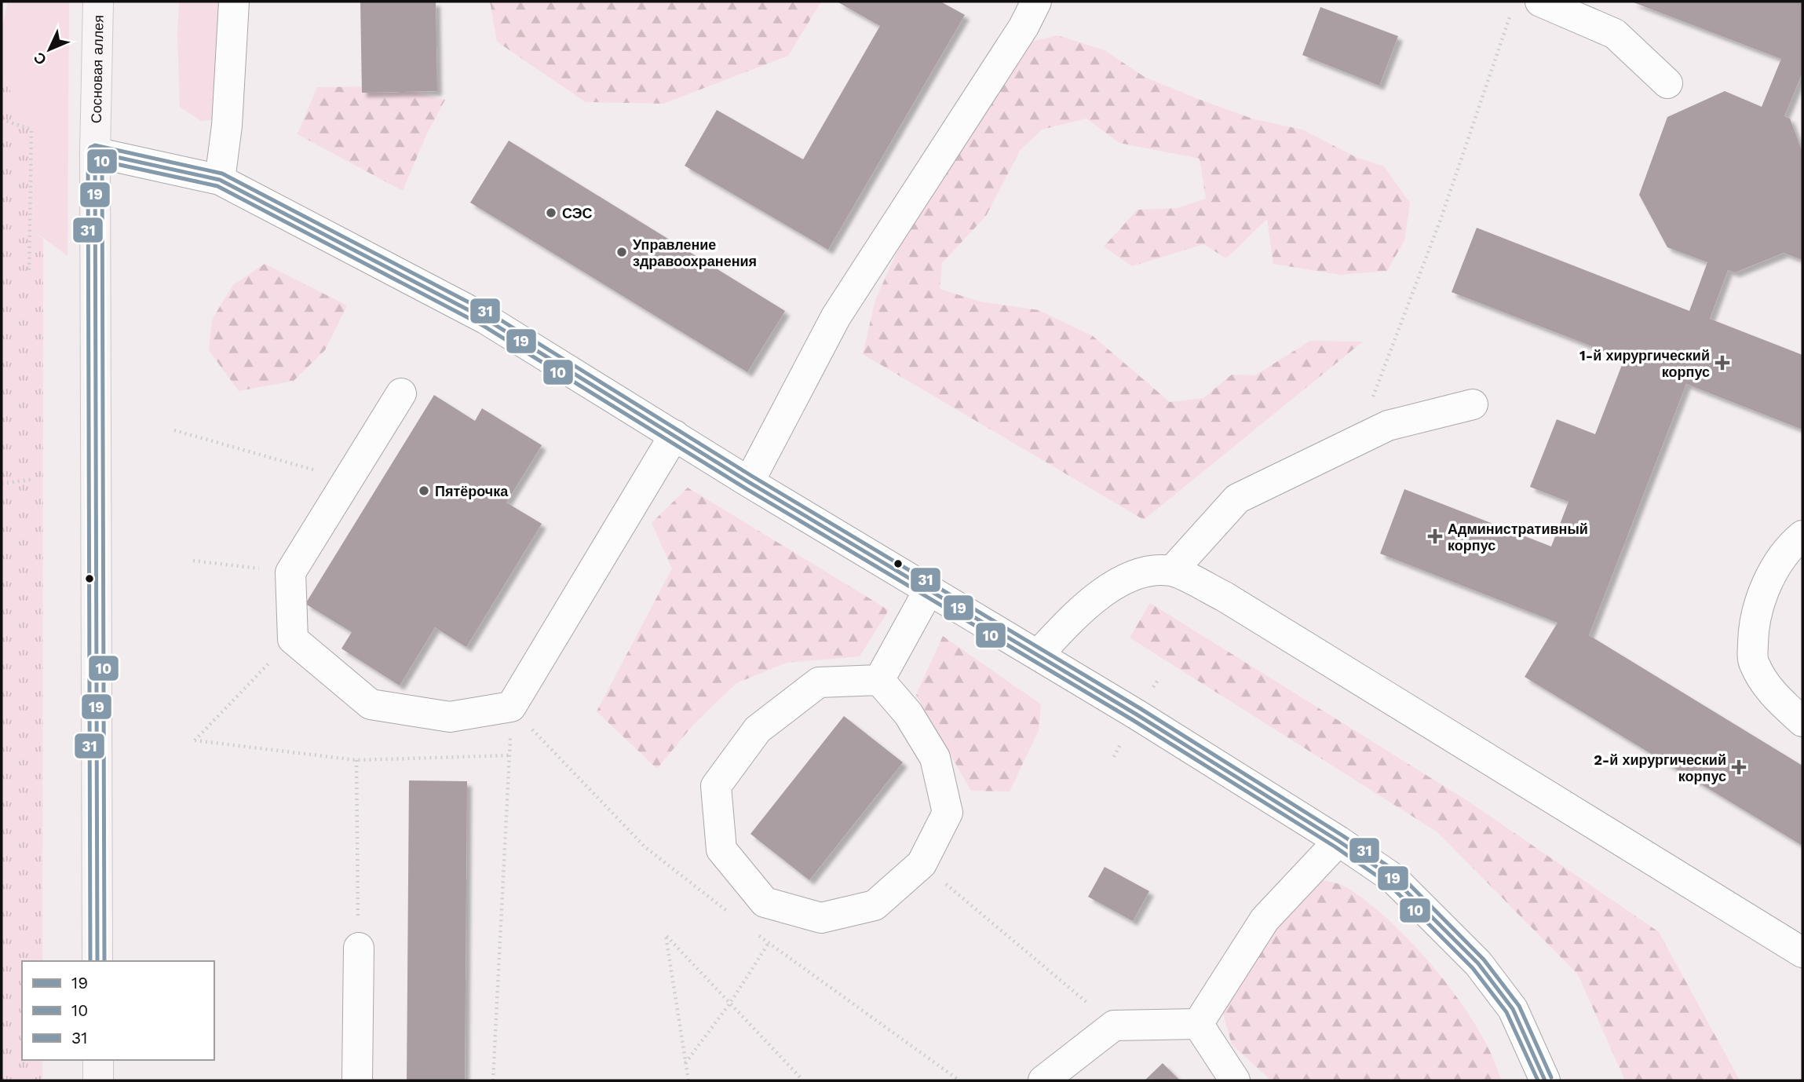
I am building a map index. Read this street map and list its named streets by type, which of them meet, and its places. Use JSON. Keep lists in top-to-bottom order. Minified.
{"streets":{"main road":["Сосновая аллея"]},"places":{"other":["СЭС","Управление здравоохранения","Пятёрочка"],"health":["1-й хирургический корпус","Административный корпус","2-й хирургический корпус"]},"lines":["transit line 31","transit line 19","transit line 10"],"legend":["19","10","31"],"north":"bottom left"}
